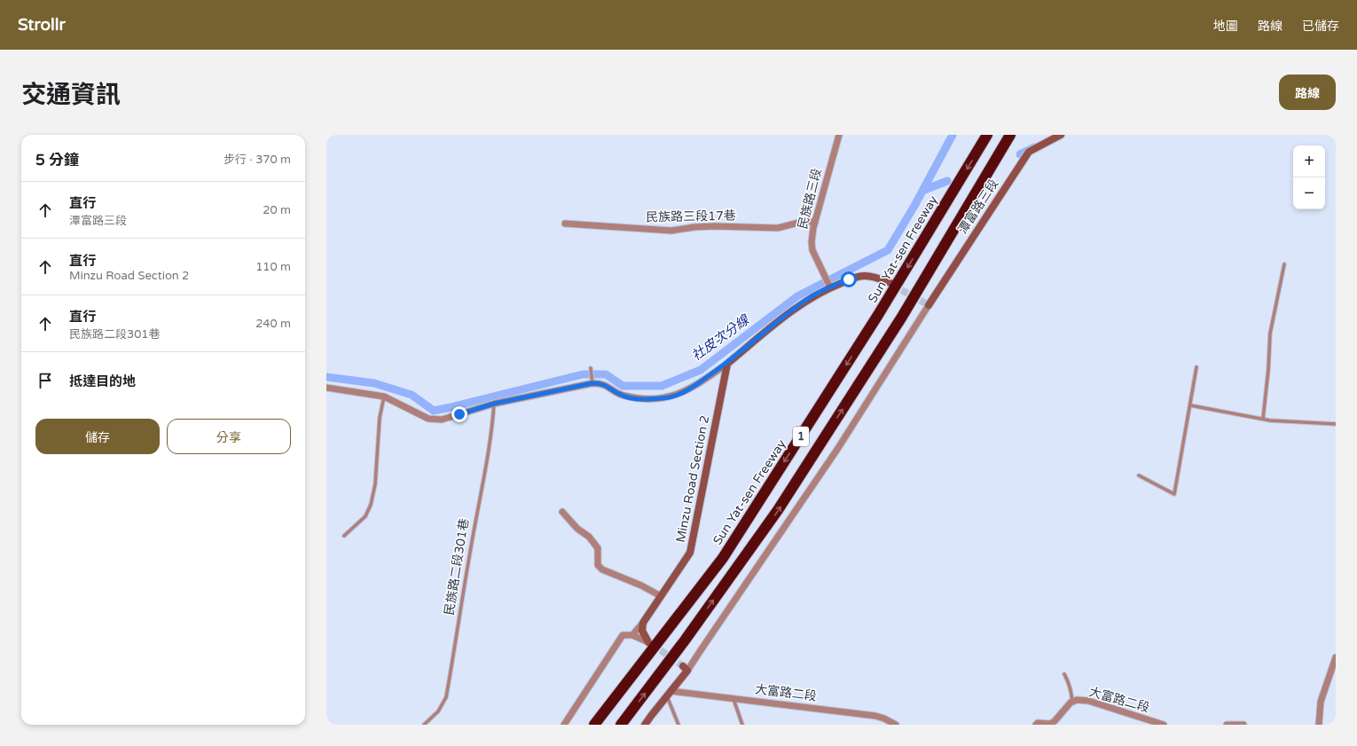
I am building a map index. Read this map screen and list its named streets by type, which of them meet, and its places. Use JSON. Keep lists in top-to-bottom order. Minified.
{"streets":{"highway":["Sun Yat-sen Freeway","1"],"street":["民族路三段","潭富路三段","民族路三段17巷","Minzu Road Section 2","大富路二段"],"lane":["民族路二段301巷"]},"crossings":[["民族路三段","民族路三段17巷"]],"water":["社皮次分線"],"page":{"header":"Strollr","nav":["地圖","路線","已儲存"],"title":"交通資訊","buttons":["路線",["儲存","分享"]],"heading":["5 分鐘","步行 · 370 m"],"map_buttons":["+","−"],"list":[["直行","潭富路三段","20 m"],["直行","Minzu Road Section 2","110 m"],["直行","民族路二段301巷","240 m"],"抵達目的地"]}}
